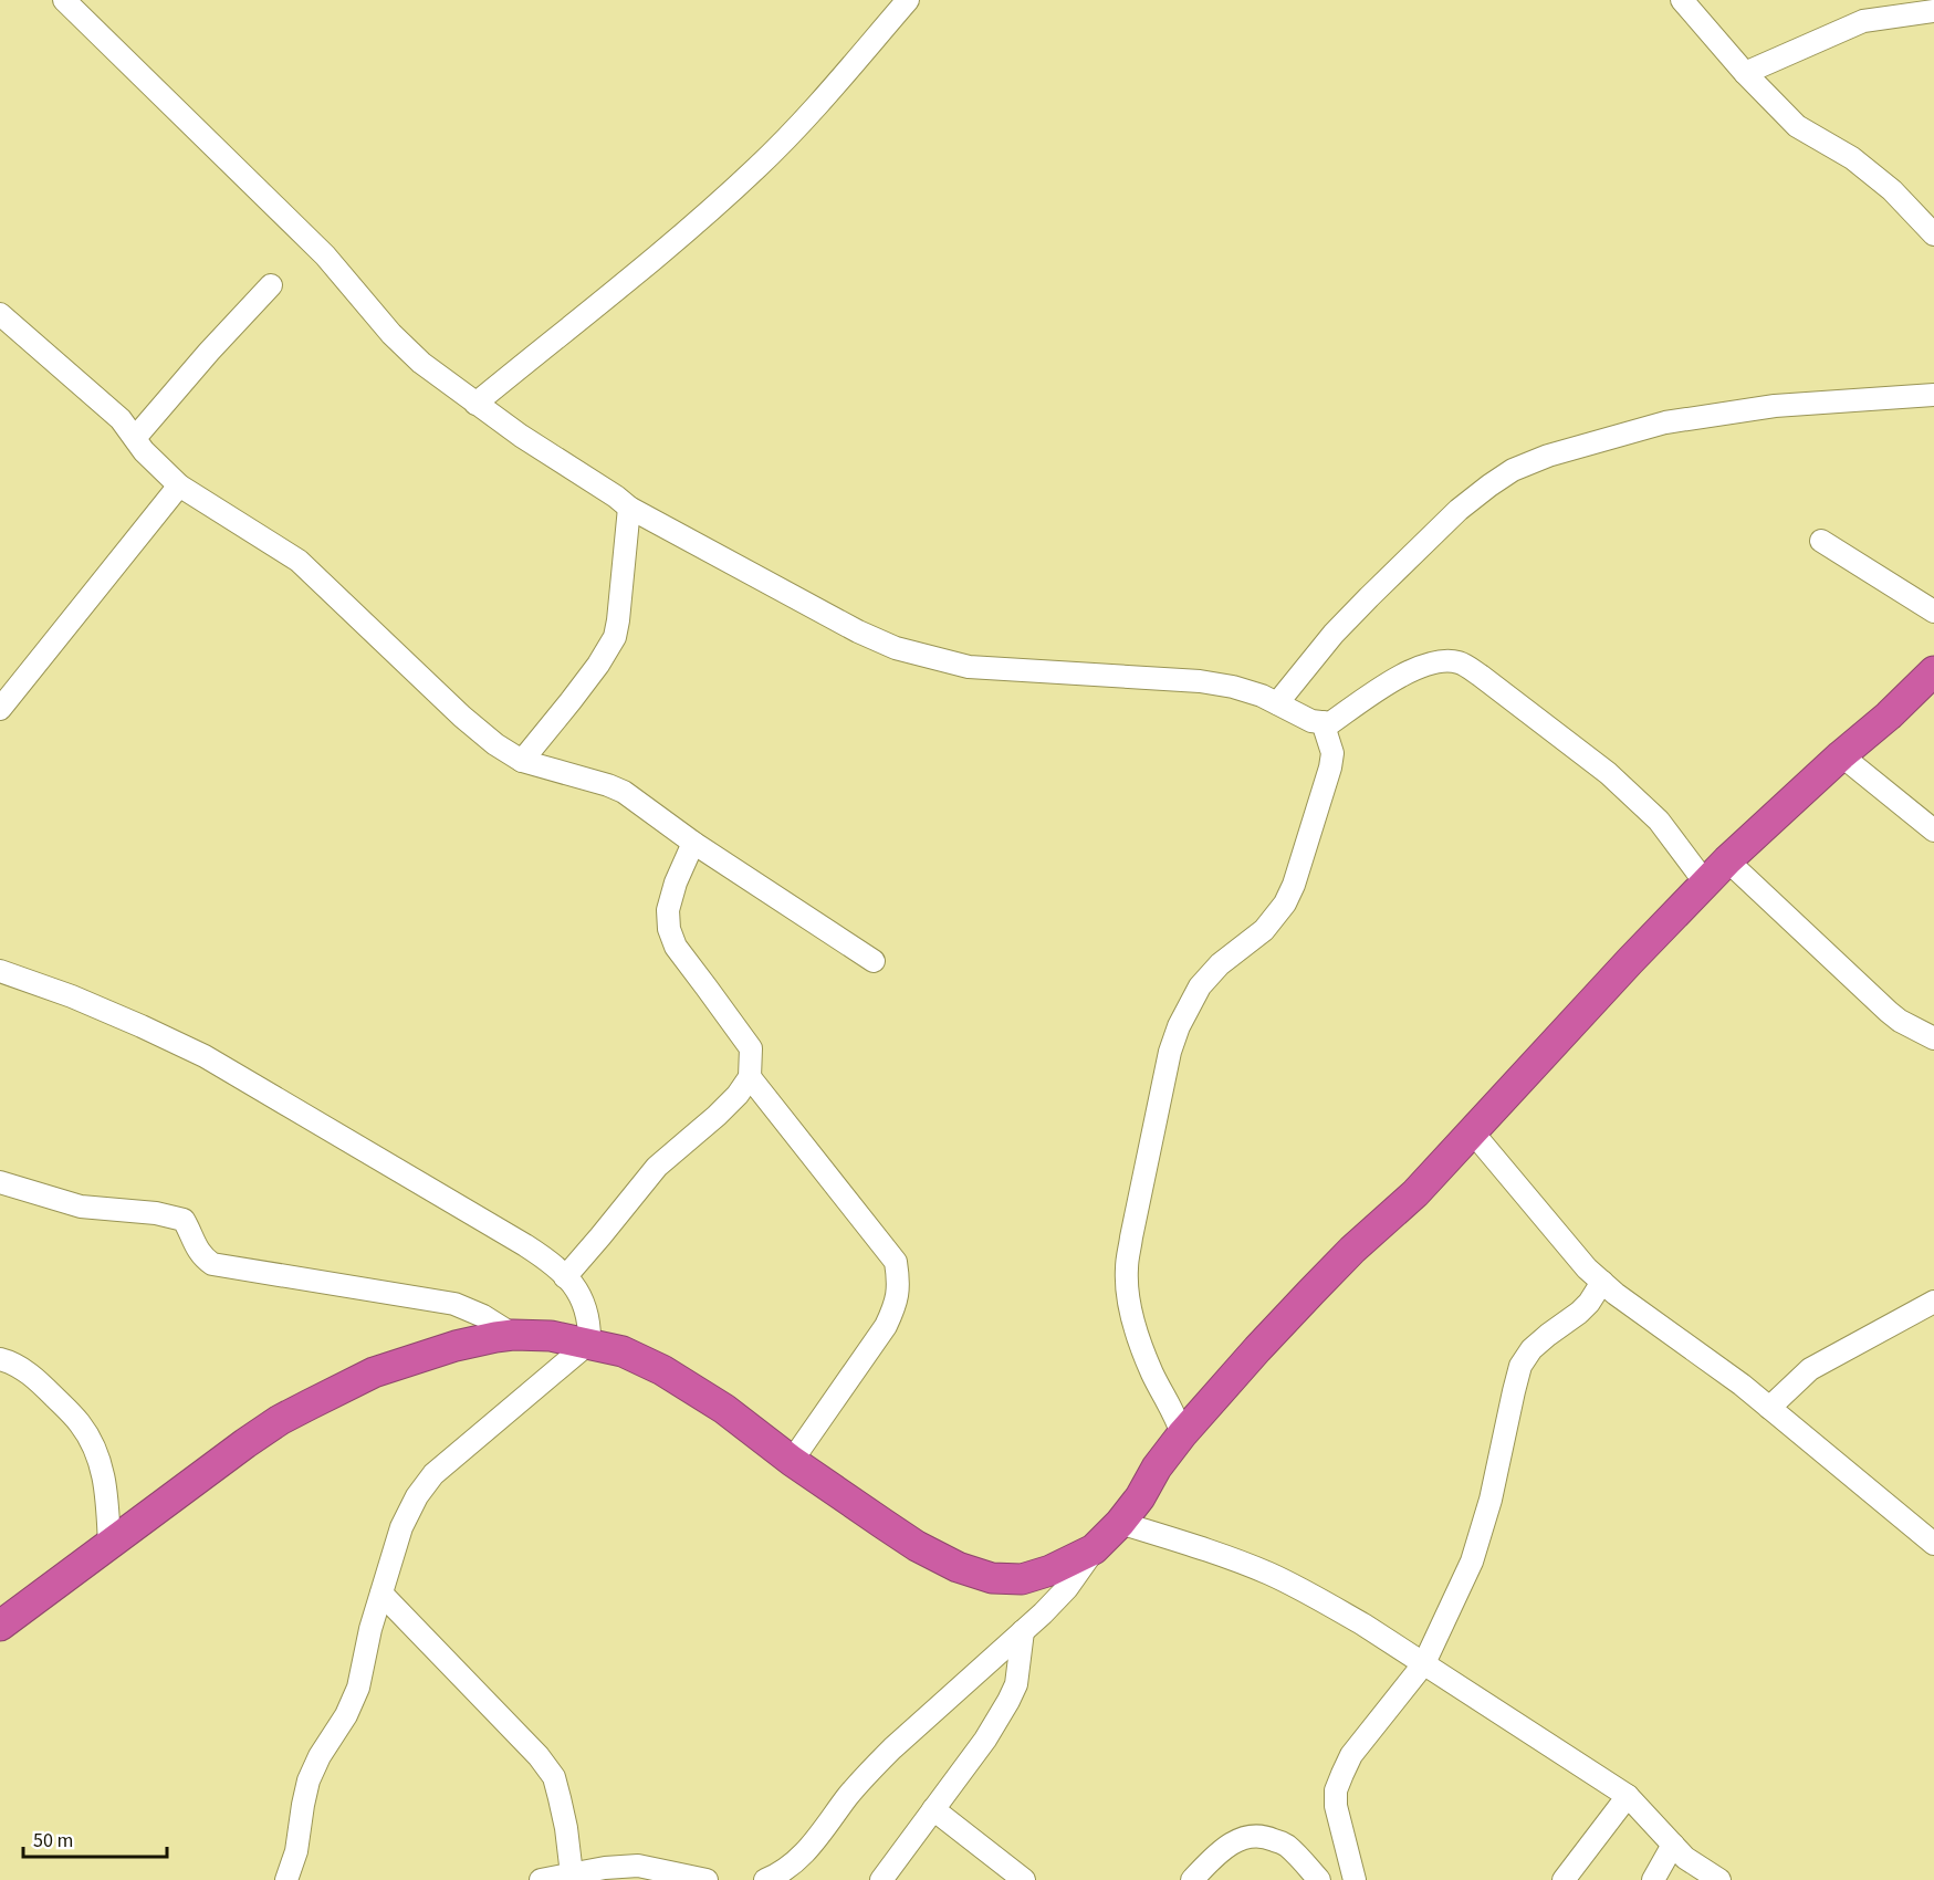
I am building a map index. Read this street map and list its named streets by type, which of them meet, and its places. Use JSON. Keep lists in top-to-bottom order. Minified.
{"scale_bar":"50 m"}
